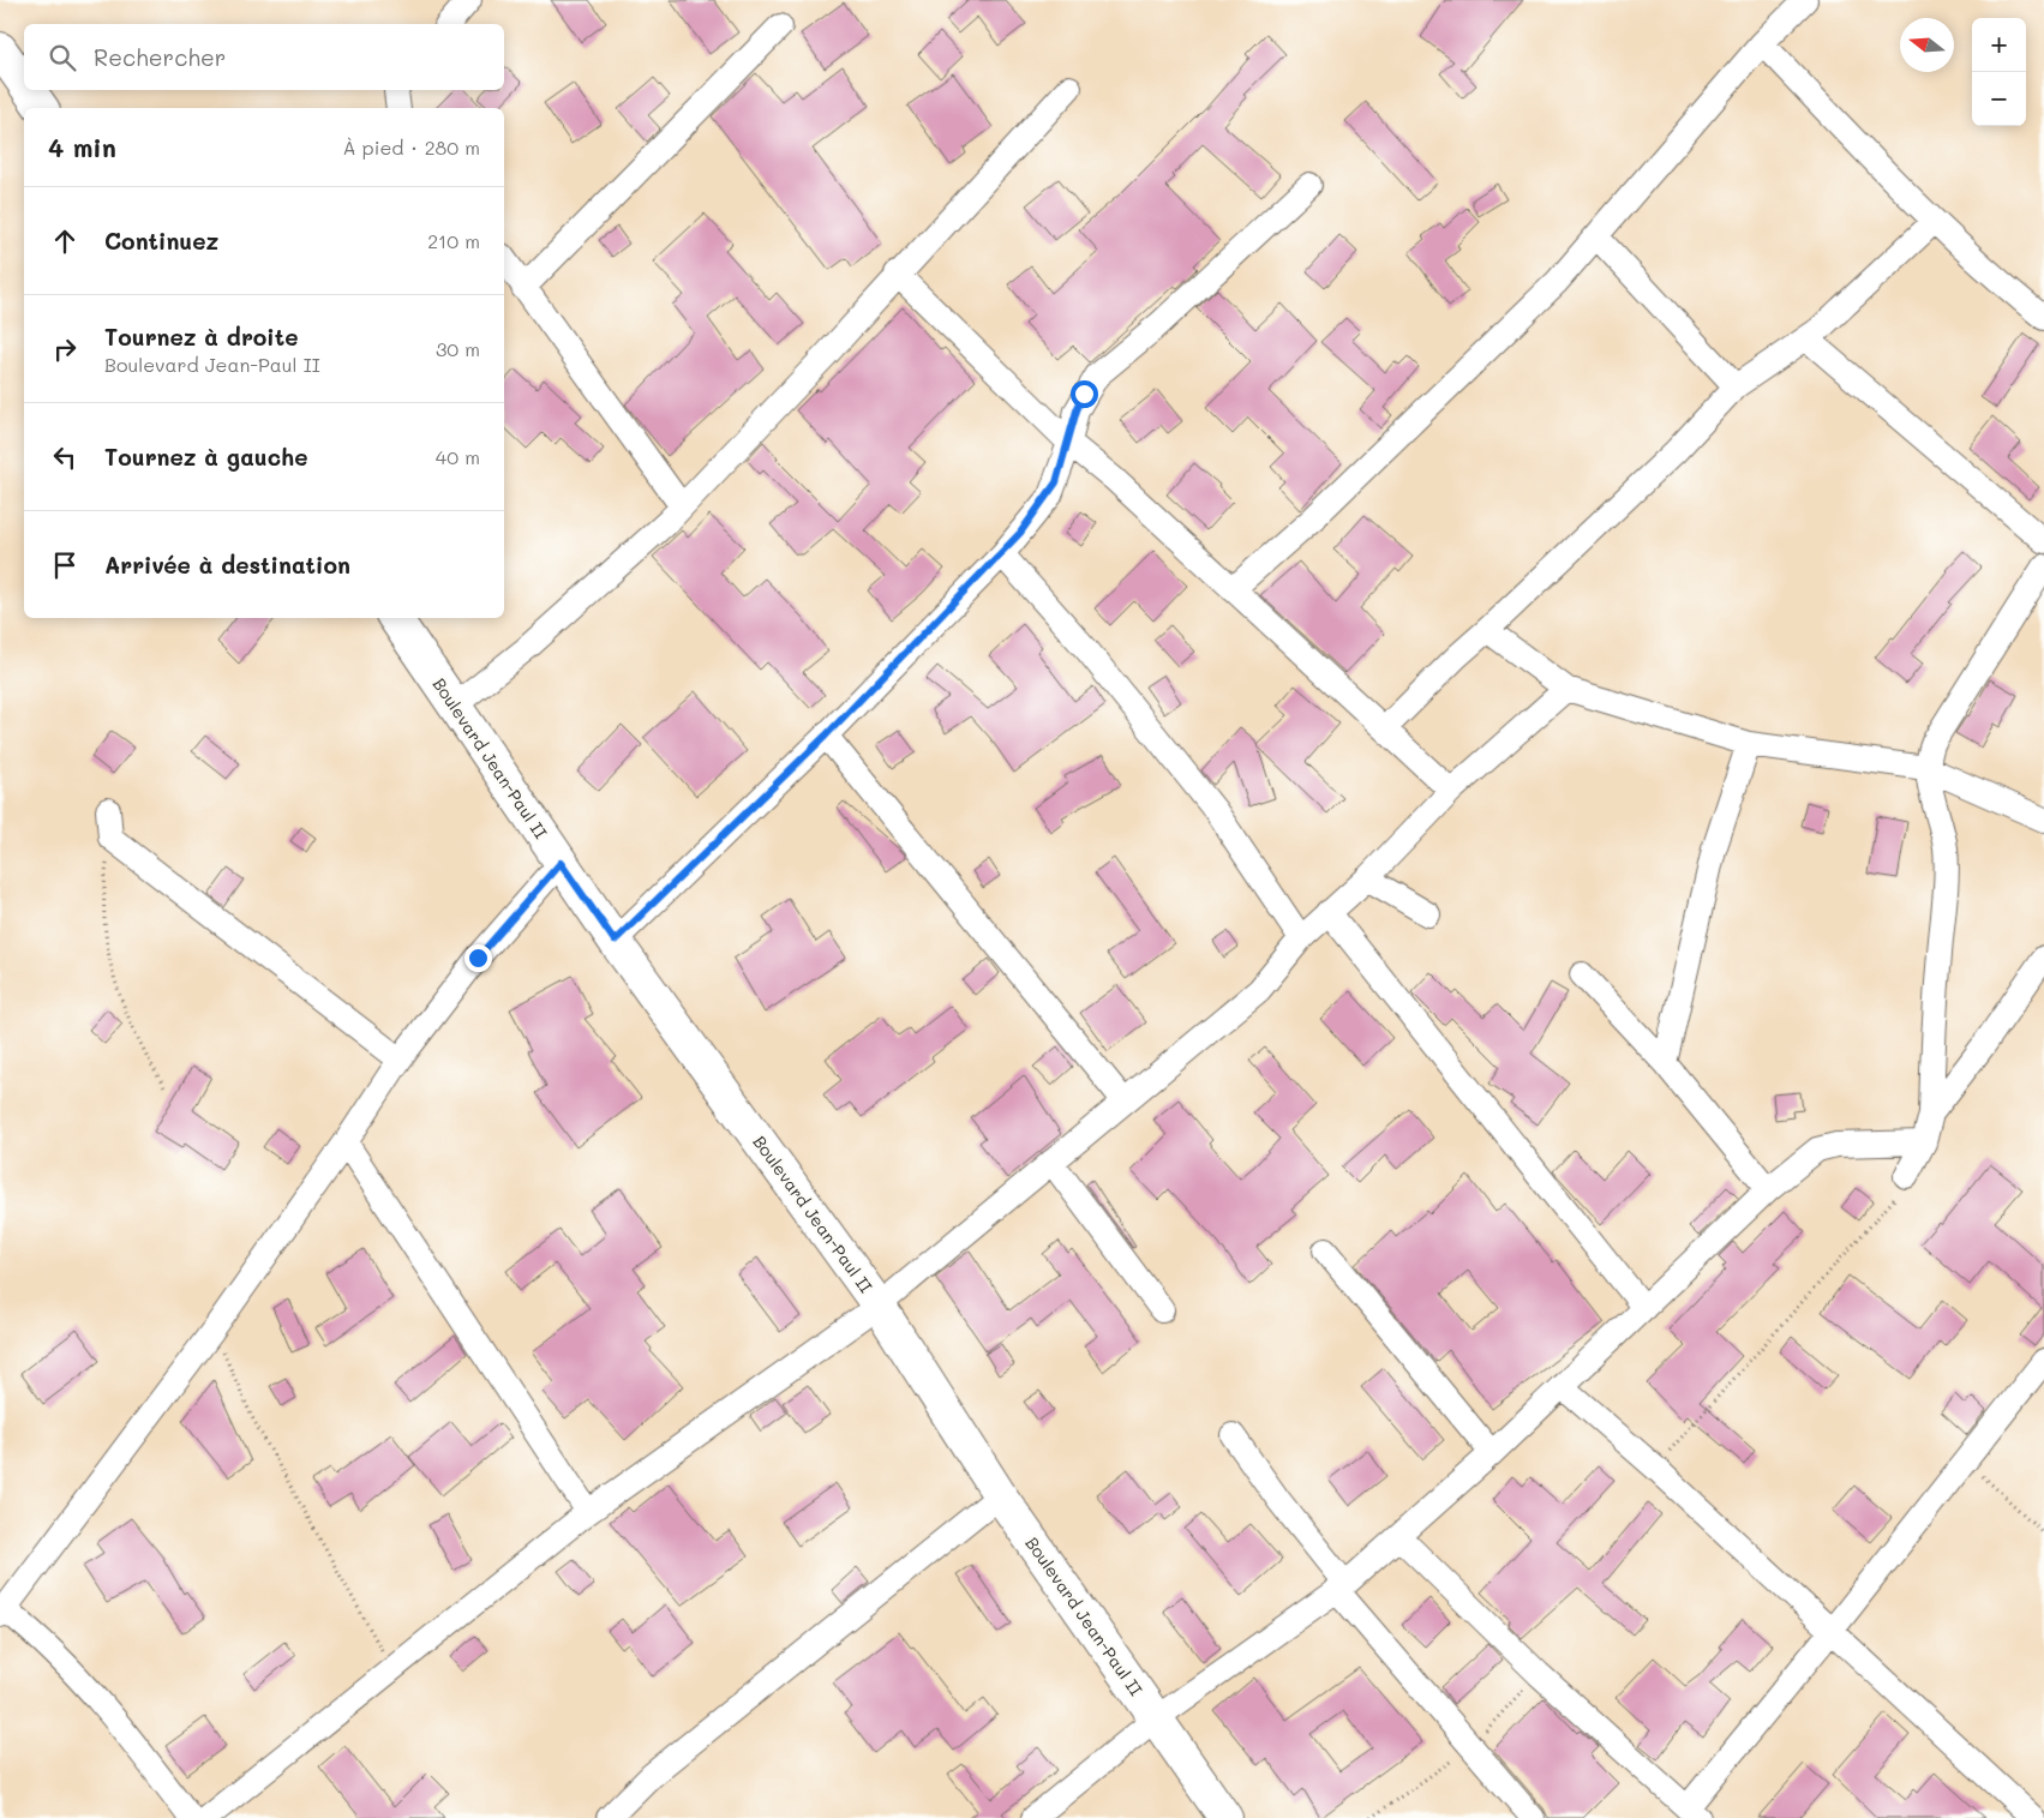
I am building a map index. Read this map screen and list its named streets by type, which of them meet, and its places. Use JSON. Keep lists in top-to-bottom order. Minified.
{"streets":{"main road":["Boulevard Jean-Paul II"]},"north":"left","page":{"map_buttons":["+","−"],"search":"Rechercher","heading":["4 min","À pied · 280 m"],"list":[["Continuez","210 m"],["Tournez à droite","Boulevard Jean-Paul II","30 m"],["Tournez à gauche","40 m"],"Arrivée à destination"]}}
